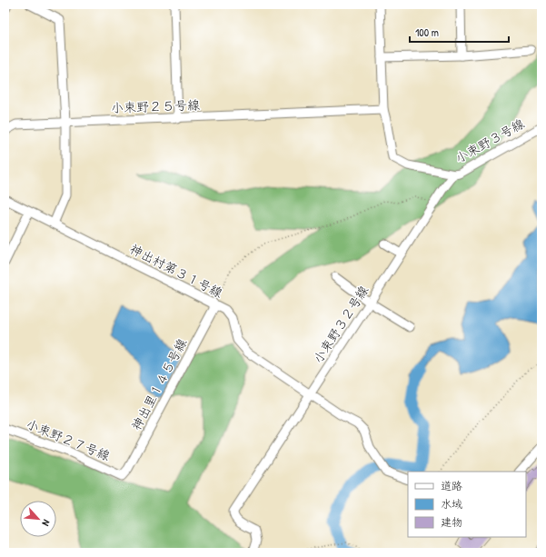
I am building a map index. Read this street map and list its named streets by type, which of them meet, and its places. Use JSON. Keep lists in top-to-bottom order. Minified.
{"streets":{"street":["小束野２５号線","小束野３号線","神出村第３１号線","小束野３２号線","神出里１４５号線","小束野２７号線"]},"crossings":[["小束野２５号線","小束野３号線"],["小束野３号線","小束野３２号線"],["神出村第３１号線","小束野３２号線"],["神出村第３１号線","神出里１４５号線"],["神出里１４５号線","小束野２７号線"]],"legend":["道路","水域","建物"],"scale_bar":"100 m","north":"bottom right"}
